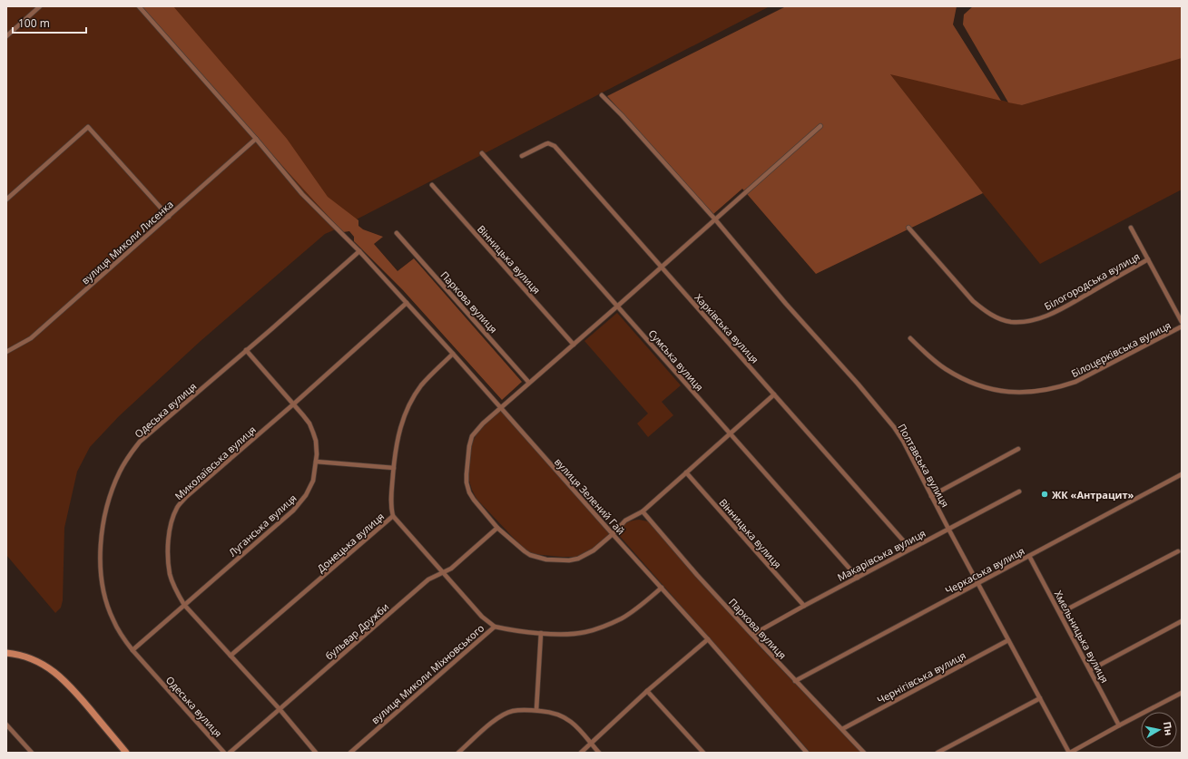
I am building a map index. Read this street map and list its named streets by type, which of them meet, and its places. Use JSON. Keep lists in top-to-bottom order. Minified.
{"streets":{"street":["вулиця Миколи Лисенка","Вінницька вулиця","Білогородська вулиця","Паркова вулиця","Харківська вулиця","Білоцерківська вулиця","Сумська вулиця","Одеська вулиця","Миколаївська вулиця","Полтавська вулиця","вулиця Зелений Гай","Луганська вулиця","Донецька вулиця","Макарівська вулиця","Черкаська вулиця","бульвар Дружби","Хмельницька вулиця","вулиця Миколи Міхновського","Чернігівська вулиця"]},"crossings":[["вулиця Миколи Лисенка","вулиця Зелений Гай"],["Вінницька вулиця","Макарівська вулиця"],["Паркова вулиця","Макарівська вулиця"],["Паркова вулиця","Черкаська вулиця"],["Паркова вулиця","Чернігівська вулиця"],["Харківська вулиця","Макарівська вулиця"],["Сумська вулиця","Макарівська вулиця"],["Одеська вулиця","вулиця Зелений Гай"],["Одеська вулиця","Луганська вулиця"],["Миколаївська вулиця","вулиця Зелений Гай"],["Миколаївська вулиця","Луганська вулиця"],["Миколаївська вулиця","Донецька вулиця"],["Миколаївська вулиця","бульвар Дружби"],["Полтавська вулиця","Макарівська вулиця"],["Полтавська вулиця","Черкаська вулиця"],["Полтавська вулиця","Чернігівська вулиця"],["вулиця Зелений Гай","Донецька вулиця"],["вулиця Зелений Гай","вулиця Миколи Міхновського"],["Черкаська вулиця","Хмельницька вулиця"]],"places":["ЖК «Антрацит»"],"scale_bar":"100 m","north":"right"}
